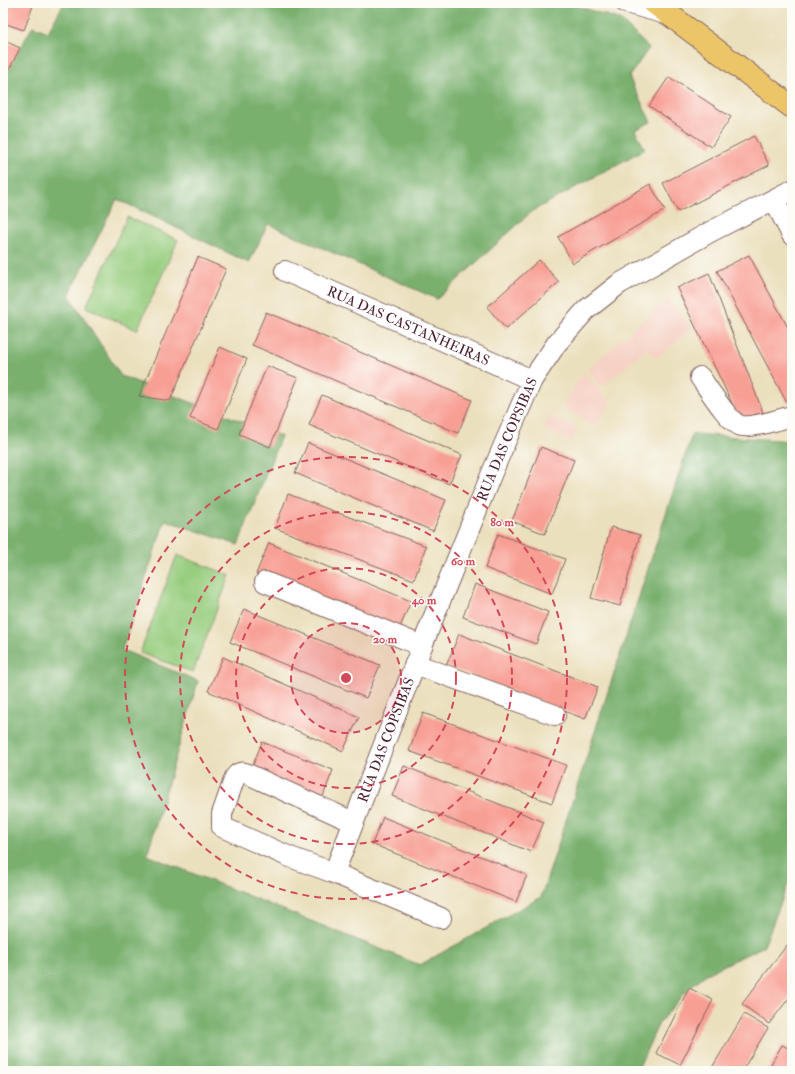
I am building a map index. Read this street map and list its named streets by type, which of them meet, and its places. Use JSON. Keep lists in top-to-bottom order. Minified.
{"streets":{"street":["RUA DAS CASTANHEIRAS","RUA DAS COPSIBAS"]},"crossings":[["RUA DAS CASTANHEIRAS","RUA DAS COPSIBAS"]],"rings":["80 m","60 m","40 m","20 m"]}
